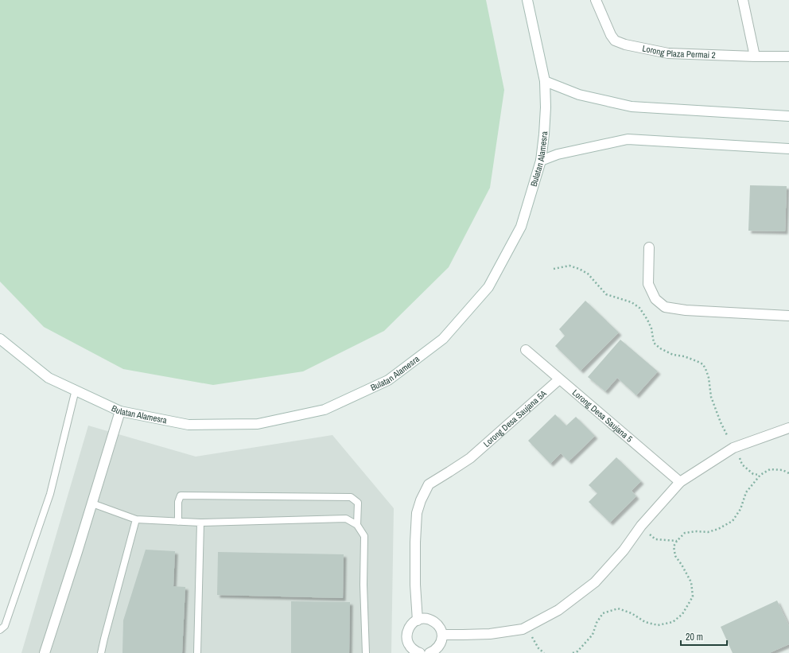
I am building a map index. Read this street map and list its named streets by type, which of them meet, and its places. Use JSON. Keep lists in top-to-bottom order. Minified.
{"streets":{"street":["Lorong Plaza Permai 2","Bulatan Alamesra","Lorong Desa Saujana 5","Lorong Desa Saujana 5A"]},"crossings":[["Lorong Desa Saujana 5","Lorong Desa Saujana 5A"]],"scale_bar":"20 m"}
